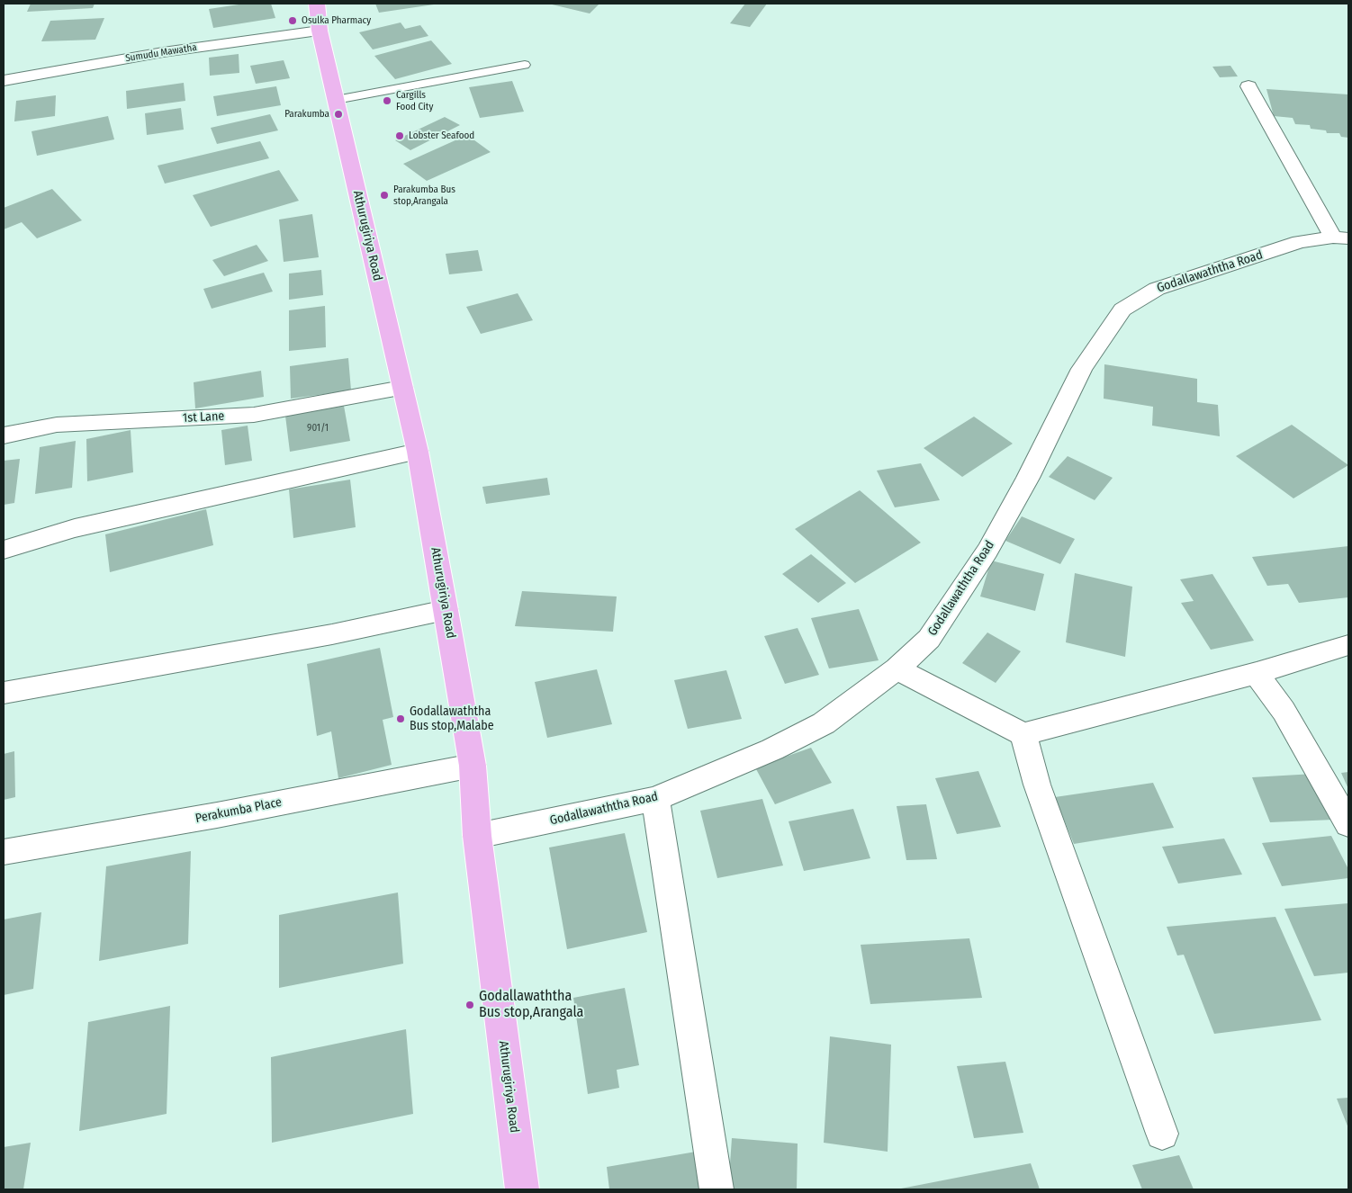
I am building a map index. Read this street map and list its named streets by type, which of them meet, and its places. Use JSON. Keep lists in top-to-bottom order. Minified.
{"streets":{"main road":["Athurugiriya Road"],"street":["Sumudu Mawatha","Godallawaththa Road","1st Lane","Perakumba Place"]},"crossings":[["Sumudu Mawatha","Athurugiriya Road"],["Athurugiriya Road","Godallawaththa Road"],["Athurugiriya Road","1st Lane"],["Athurugiriya Road","Perakumba Place"]],"places":["Osulka Pharmacy","Cargills Food City","Parakumba","Lobster Seafood","Parakumba Bus stop,Arangala","Godallawaththa Bus stop,Malabe","Godallawaththa Bus stop,Arangala"],"house_numbers":["901/1"]}
